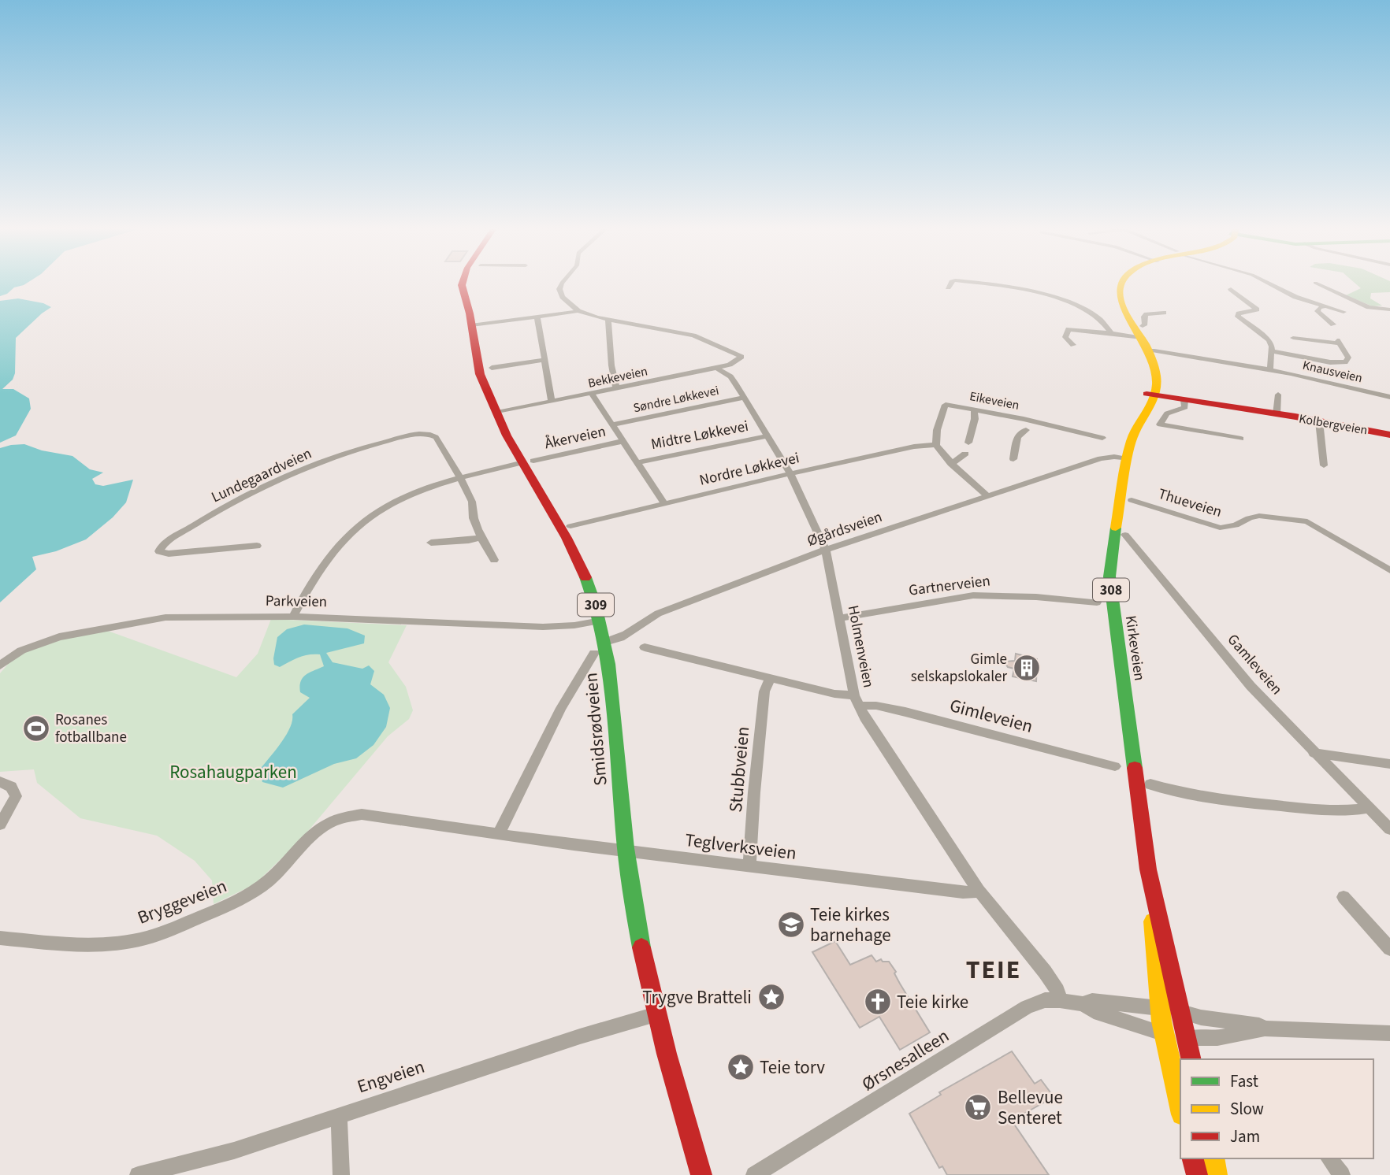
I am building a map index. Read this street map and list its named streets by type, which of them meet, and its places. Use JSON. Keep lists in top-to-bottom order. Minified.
{"streets":{"main road":["Kolbergveien","308","309","Kirkeveien","Smidsrødveien"],"street":["Knausveien","Bekkeveien","Søndre Løkkevei","Eikeveien","Midtre Løkkevei","Åkerveien","Nordre Løkkevei","Lundegaardveien","Thueveien","Øgårdsveien","Gartnerveien","Parkveien","Holmenveien","Gamleveien","Gimleveien","Stubbveien","Teglverksveien","Bryggeveien","Ørsnesalleen","Engveien"]},"crossings":[["Bekkeveien","Åkerveien"],["Bekkeveien","Holmenveien"],["Bekkeveien","Smidsrødveien"],["Søndre Løkkevei","Åkerveien"],["Søndre Løkkevei","Holmenveien"],["Eikeveien","Nordre Løkkevei"],["Kolbergveien","Kirkeveien"],["Midtre Løkkevei","Åkerveien"],["Midtre Løkkevei","Holmenveien"],["Åkerveien","Nordre Løkkevei"],["Åkerveien","Smidsrødveien"],["Nordre Løkkevei","Holmenveien"],["Øgårdsveien","Holmenveien"],["Øgårdsveien","Kirkeveien"],["Øgårdsveien","Smidsrødveien"],["Gartnerveien","Holmenveien"],["Parkveien","Smidsrødveien"],["Holmenveien","Gimleveien"],["Holmenveien","Teglverksveien"],["Holmenveien","Ørsnesalleen"],["Kirkeveien","Ørsnesalleen"],["Gimleveien","Stubbveien"],["Smidsrødveien","Teglverksveien"],["Smidsrødveien","Engveien"],["Stubbveien","Teglverksveien"],["Teglverksveien","Bryggeveien"]],"districts":["TEIE"],"parks":["Rosahaugparken"],"places":{"building":["Gimle selskapslokaler"],"sports":["Rosanes fotballbane"],"school or university":["Teie kirkes barnehage"],"place":["Trygve Bratteli","Teie torv"],"church":["Teie kirke"],"supermarket":["Bellevue Senteret"]},"legend":["Fast","Slow","Jam"]}
